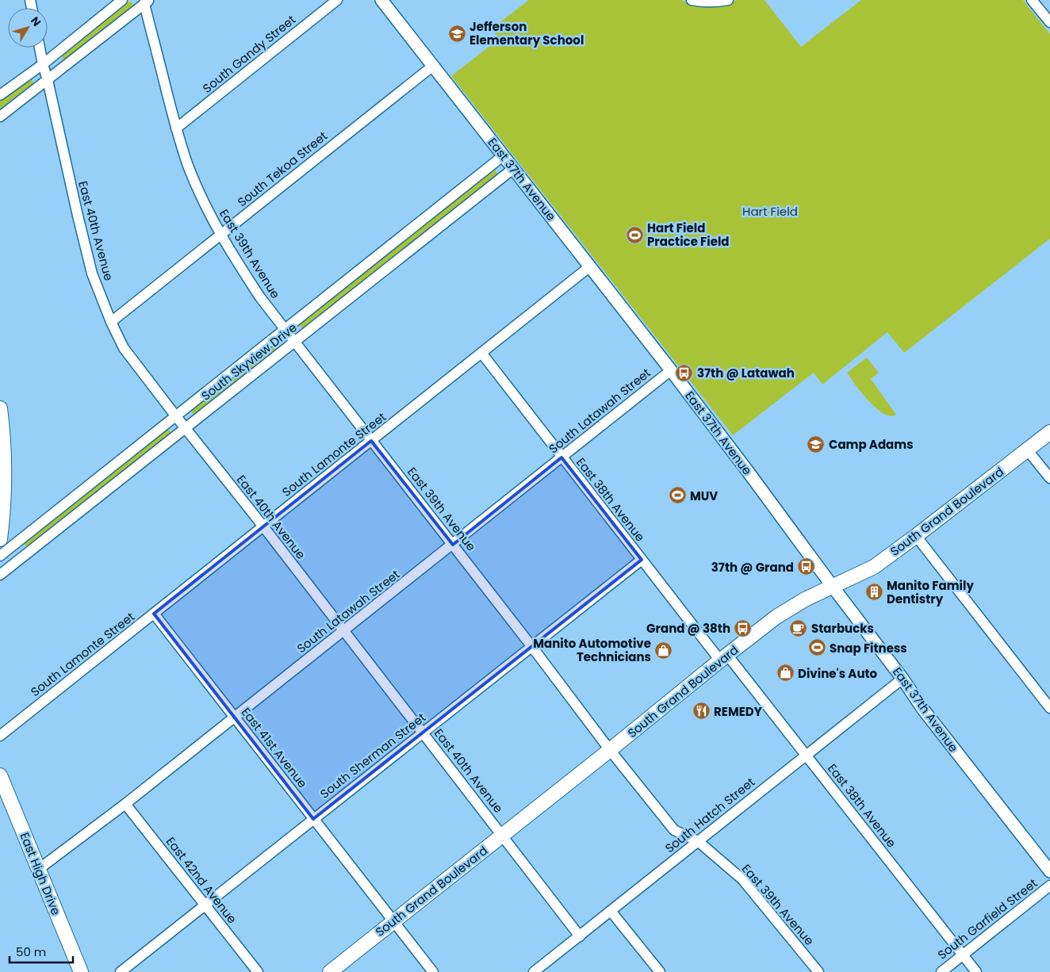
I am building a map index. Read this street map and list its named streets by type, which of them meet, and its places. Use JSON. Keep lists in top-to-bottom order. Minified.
{"streets":{"main road":["South Grand Boulevard","East High Drive"],"street":["South Gandy Street","South Tekoa Street","East 37th Avenue","East 40th Avenue","East 39th Avenue","South Skyview Drive","South Latawah Street","South Lamonte Street","East 38th Avenue","East 41st Avenue","South Sherman Street","South Hatch Street","East 42nd Avenue","South Garfield Street"]},"crossings":[["South Gandy Street","East 39th Avenue"],["South Tekoa Street","East 37th Avenue"],["South Tekoa Street","East 40th Avenue"],["South Tekoa Street","East 39th Avenue"],["East 37th Avenue","South Skyview Drive"],["East 37th Avenue","South Latawah Street"],["East 37th Avenue","South Lamonte Street"],["East 37th Avenue","South Grand Boulevard"],["East 37th Avenue","South Hatch Street"],["East 40th Avenue","South Skyview Drive"],["East 40th Avenue","South Latawah Street"],["East 40th Avenue","South Lamonte Street"],["East 40th Avenue","South Grand Boulevard"],["East 40th Avenue","South Sherman Street"],["East 40th Avenue","South Hatch Street"],["East 39th Avenue","South Skyview Drive"],["East 39th Avenue","South Latawah Street"],["East 39th Avenue","South Lamonte Street"],["East 39th Avenue","South Grand Boulevard"],["East 39th Avenue","South Sherman Street"],["East 39th Avenue","South Hatch Street"],["South Latawah Street","East 38th Avenue"],["South Latawah Street","East 41st Avenue"],["South Latawah Street","East High Drive"],["South Latawah Street","East 42nd Avenue"],["South Lamonte Street","East 38th Avenue"],["South Lamonte Street","East 41st Avenue"],["East 38th Avenue","South Grand Boulevard"],["East 38th Avenue","South Sherman Street"],["East 38th Avenue","South Hatch Street"],["East 38th Avenue","South Garfield Street"],["South Grand Boulevard","East 41st Avenue"],["East 41st Avenue","South Sherman Street"],["South Sherman Street","East 42nd Avenue"]],"parks":["Hart Field"],"places":{"school or university":["Jefferson Elementary School","Camp Adams"],"sports":["Hart Field Practice Field","MUV","Snap Fitness"],"bus stop":["37th @ Latawah","37th @ Grand","Grand @ 38th"],"building":["Manito Family Dentistry"],"cafe":["Starbucks"],"shop":["Manito Automotive Technicians","Divine's Auto"],"restaurant":["REMEDY"]},"scale_bar":"50 m","north":"top right"}
